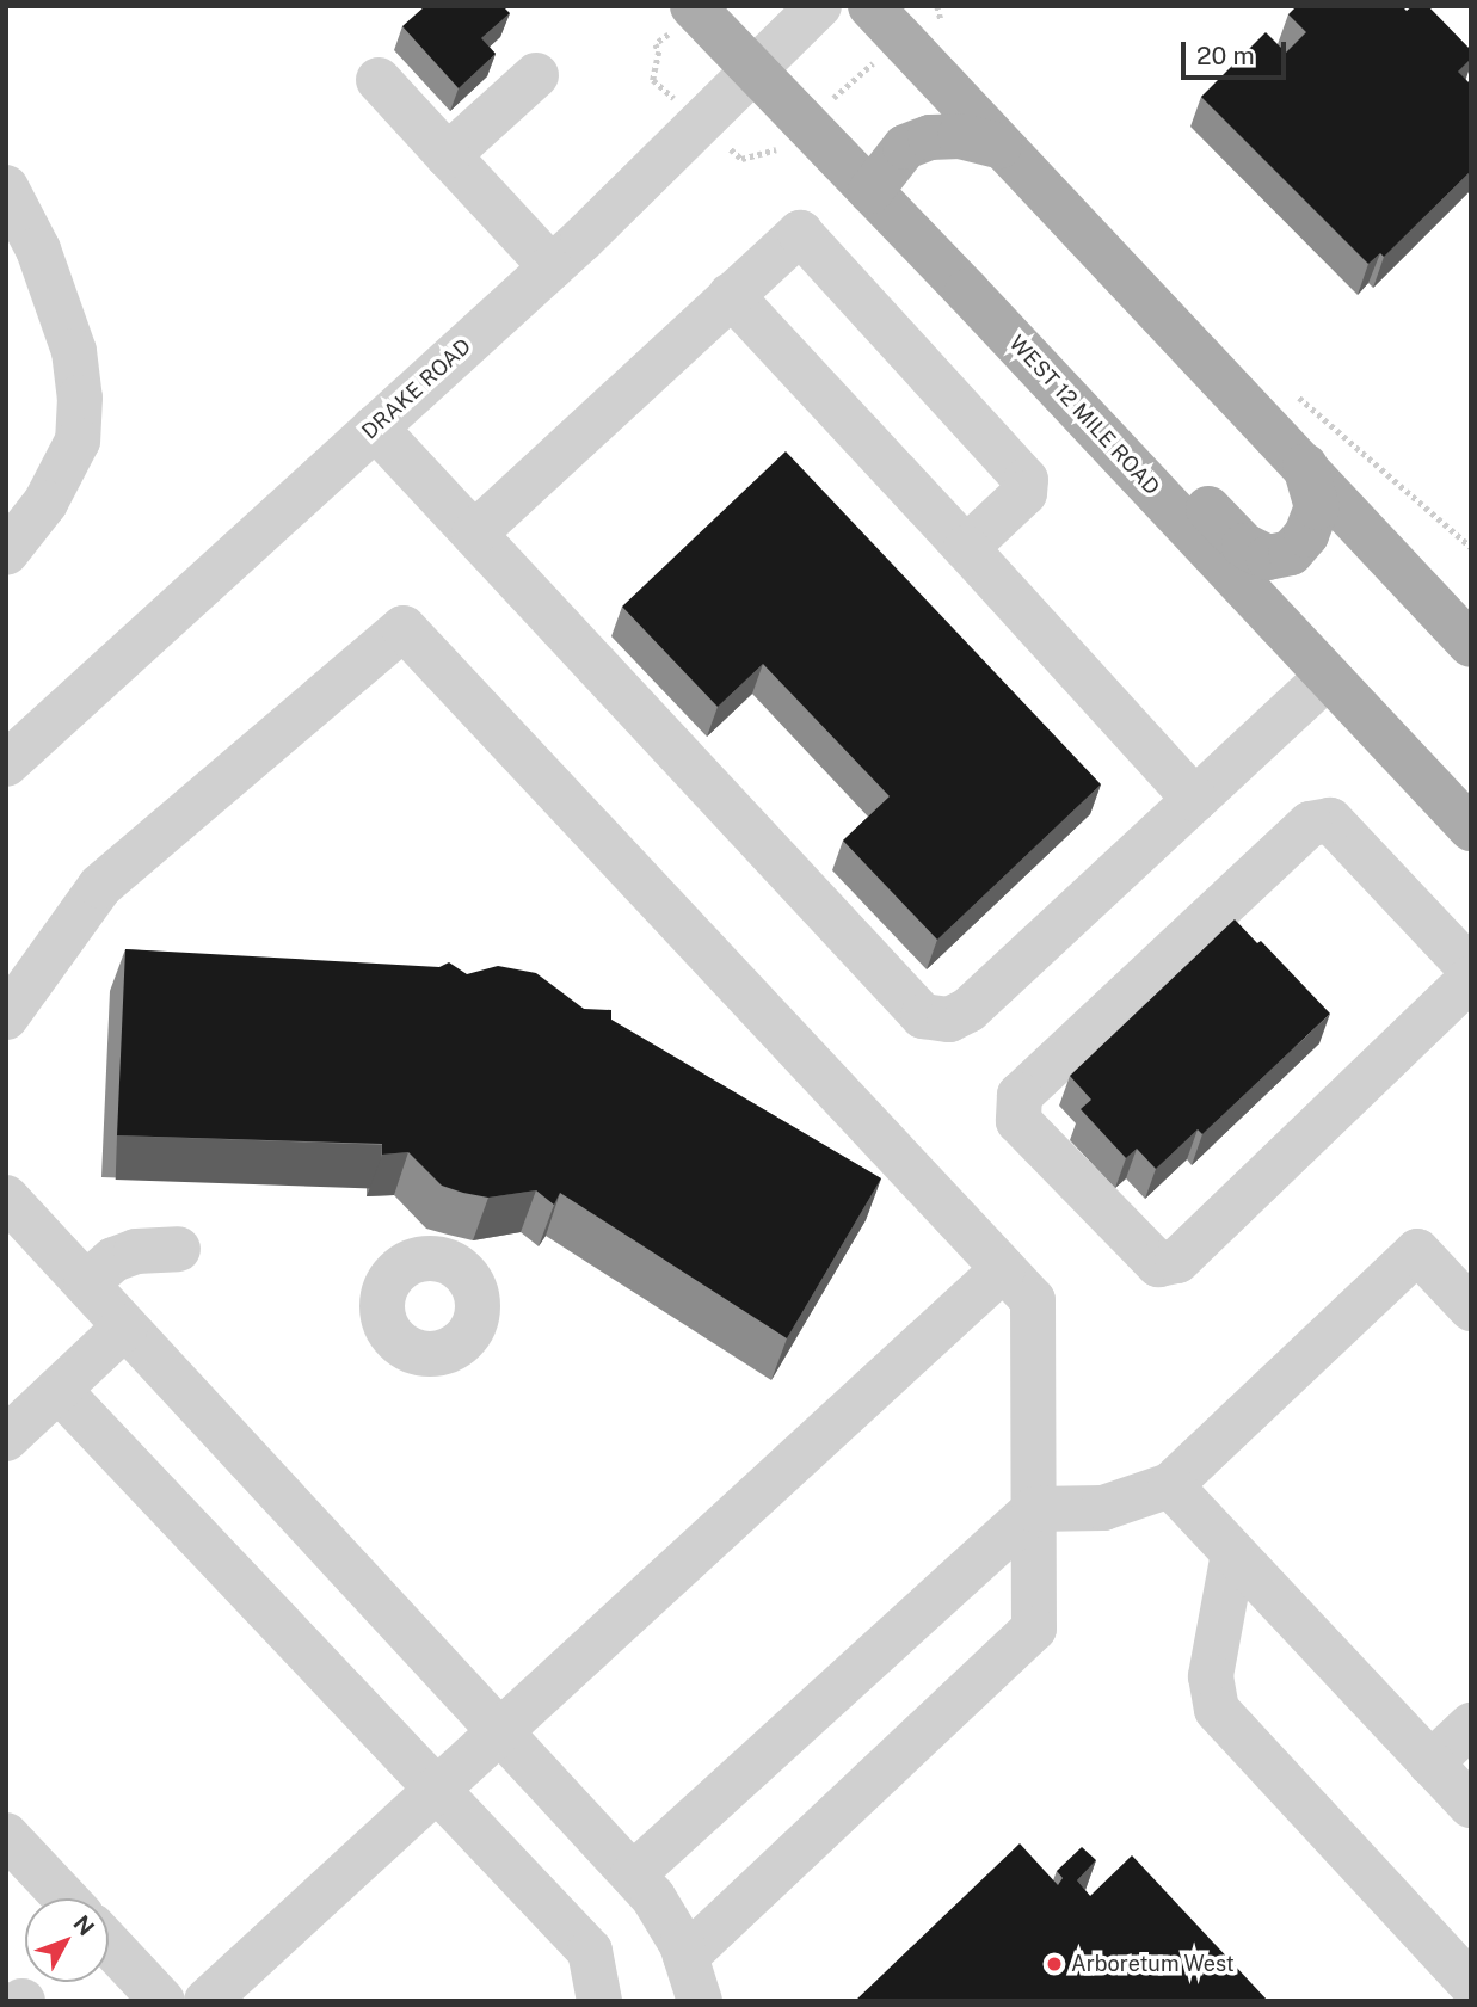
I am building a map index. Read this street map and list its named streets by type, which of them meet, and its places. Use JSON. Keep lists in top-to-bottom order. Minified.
{"streets":{"main road":["WEST 12 MILE ROAD"],"street":["DRAKE ROAD"]},"crossings":[["DRAKE ROAD","WEST 12 MILE ROAD"]],"places":["Arboretum West"],"scale_bar":"20 m","north":"top right"}
